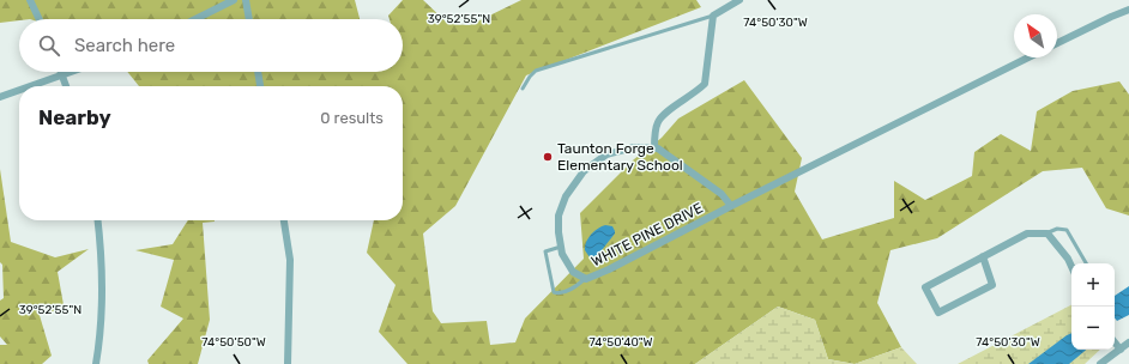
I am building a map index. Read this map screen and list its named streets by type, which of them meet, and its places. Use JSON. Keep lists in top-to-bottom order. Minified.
{"streets":{"street":["WHITE PINE DRIVE"]},"places":["Taunton Forge Elementary School"],"north":"top left","page":{"search":"Search here","heading":["Nearby","0 results"],"map_buttons":["+","−"]},"coordinates":["39°52'55\"N","74°50'30\"W","74°50'50\"W","74°50'40\"W"]}
